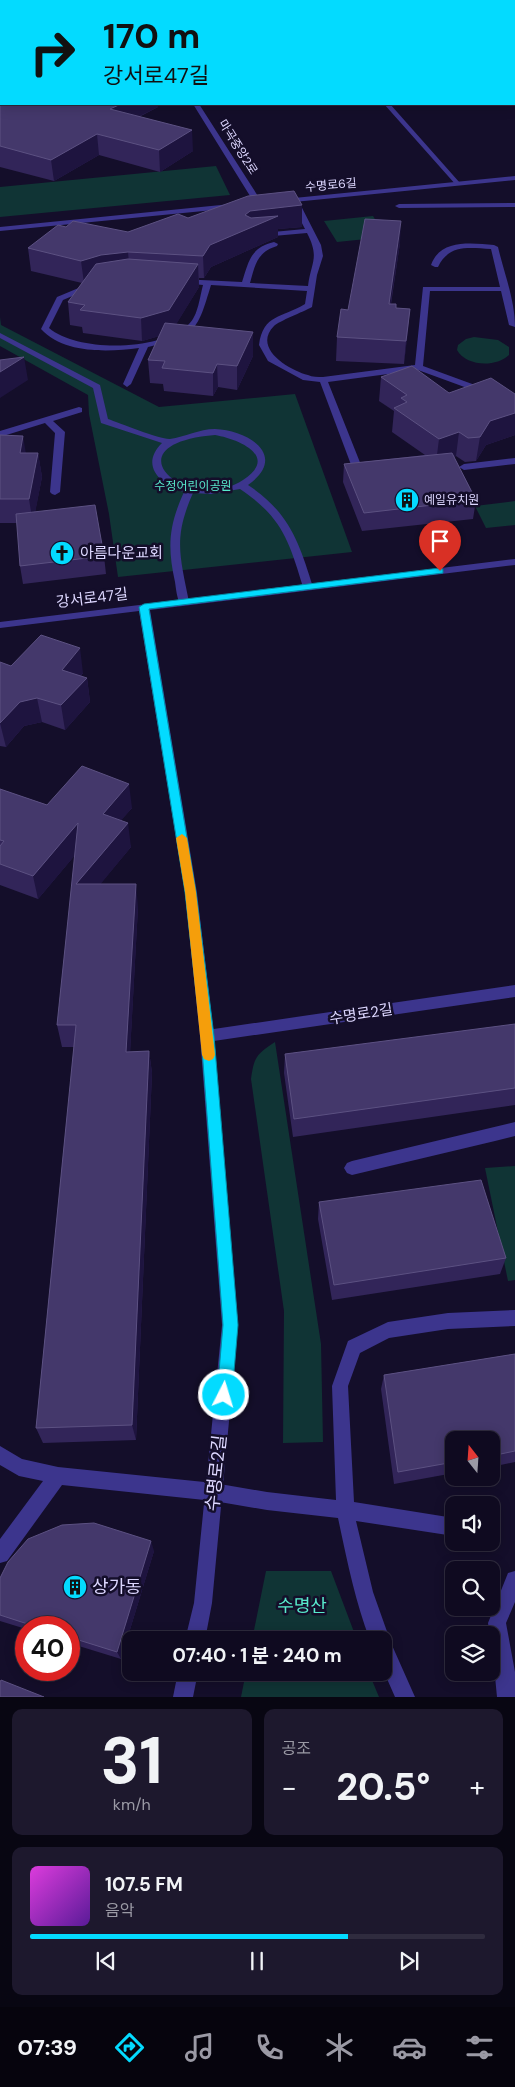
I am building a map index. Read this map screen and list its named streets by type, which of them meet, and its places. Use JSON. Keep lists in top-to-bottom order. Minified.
{"streets":{"street":["마곡중앙2로","수명로6길","강서로47길","수명로2길"]},"crossings":[["강서로47길","수명로2길"]],"parks":["수정어린이공원","수명산"],"places":{"building":["예일유치원","상가동"],"church":["아름다운교회"]},"north":"top","page":{"turn":["170 m","강서로47길"],"limit":"40","trip":"07:40 · 1 분 · 240 m","tile":[["31","km/h"],"공조"],"heat":["−","20.5°","+"],"song":["107.5 FM","음악"],"tabs":"07:39"}}
